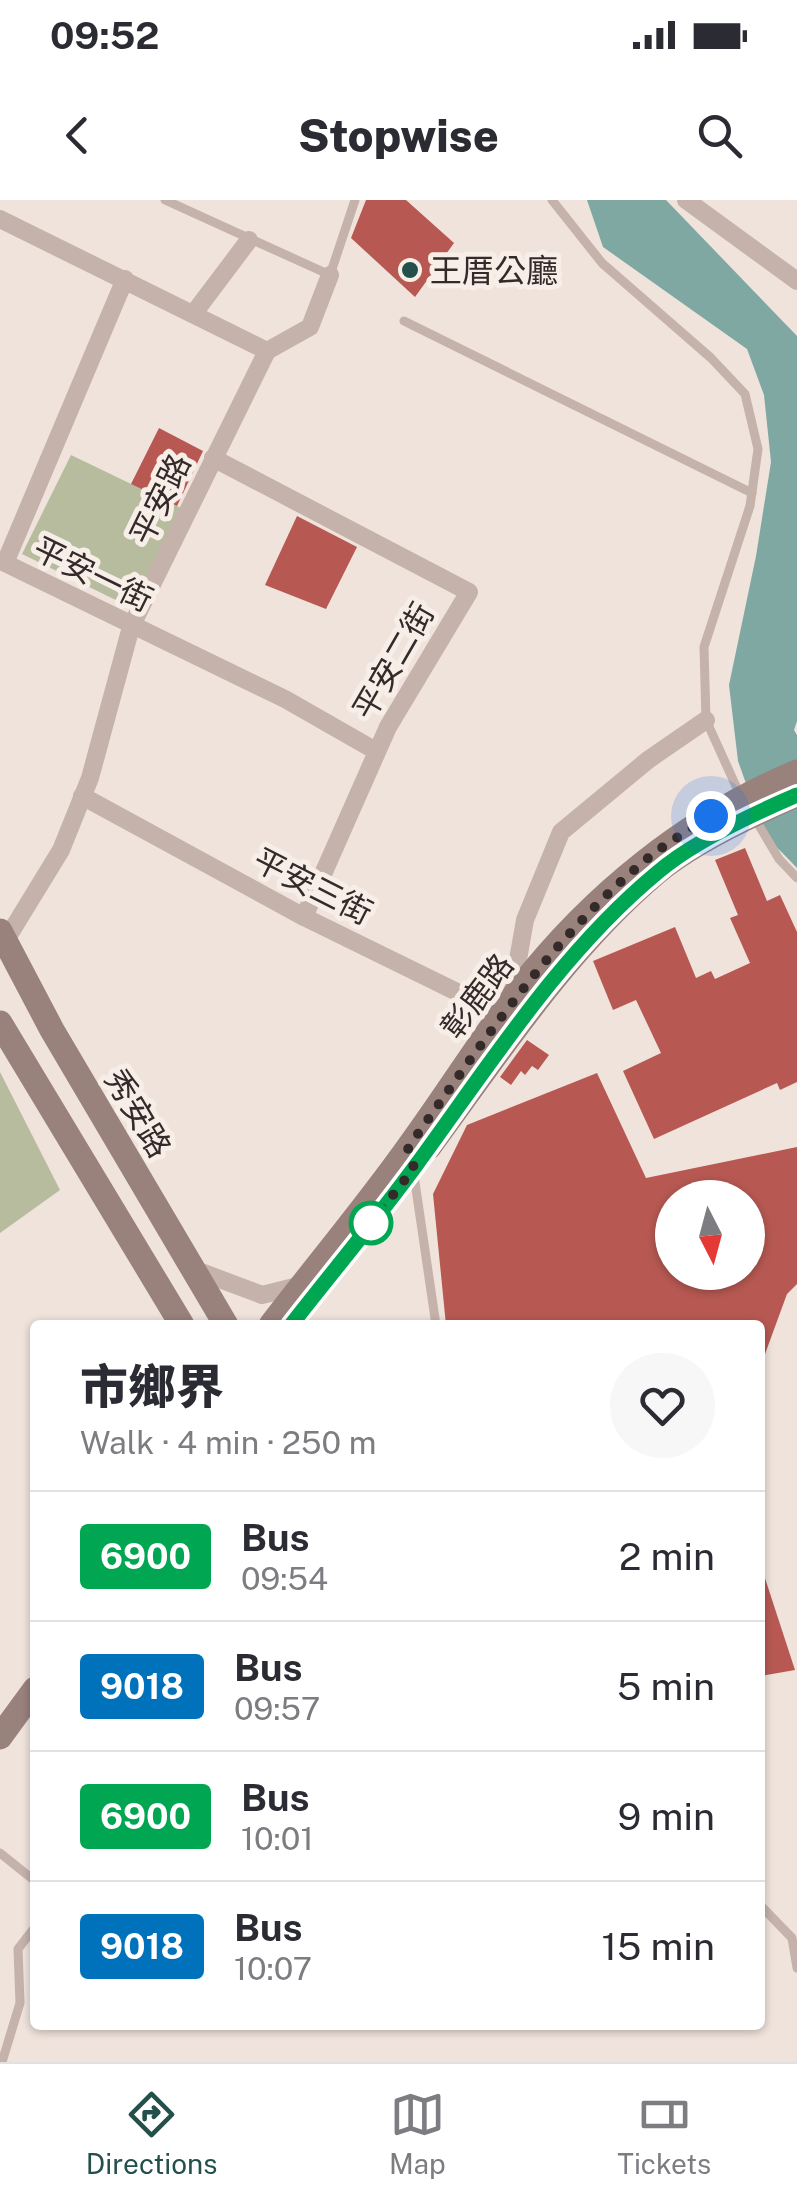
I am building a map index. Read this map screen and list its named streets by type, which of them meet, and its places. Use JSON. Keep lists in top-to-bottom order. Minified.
{"streets":{"main road":["彰鹿路","秀安路"],"street":["平安路","平安一街","平安二街","平安三街"]},"crossings":[["平安路","平安一街"],["平安路","平安二街"],["平安路","平安三街"],["平安路","秀安路"],["平安一街","平安二街"],["平安二街","平安三街"],["平安三街","彰鹿路"]],"places":["王厝公廳"],"lines":["bus line 6900"],"north":"bottom","page":{"status":"09:52","header":"Stopwise","heading":["市鄉界","Walk · 4 min · 250 m"],"list":[{"mark":"6900","name":"Bus","note":"09:54","value":"2 min"},{"mark":"9018","name":"Bus","note":"09:57","value":"5 min"},{"mark":"6900","name":"Bus","note":"10:01","value":"9 min"},{"mark":"9018","name":"Bus","note":"10:07","value":"15 min"}],"tabs":["Directions","Map","Tickets"]}}
